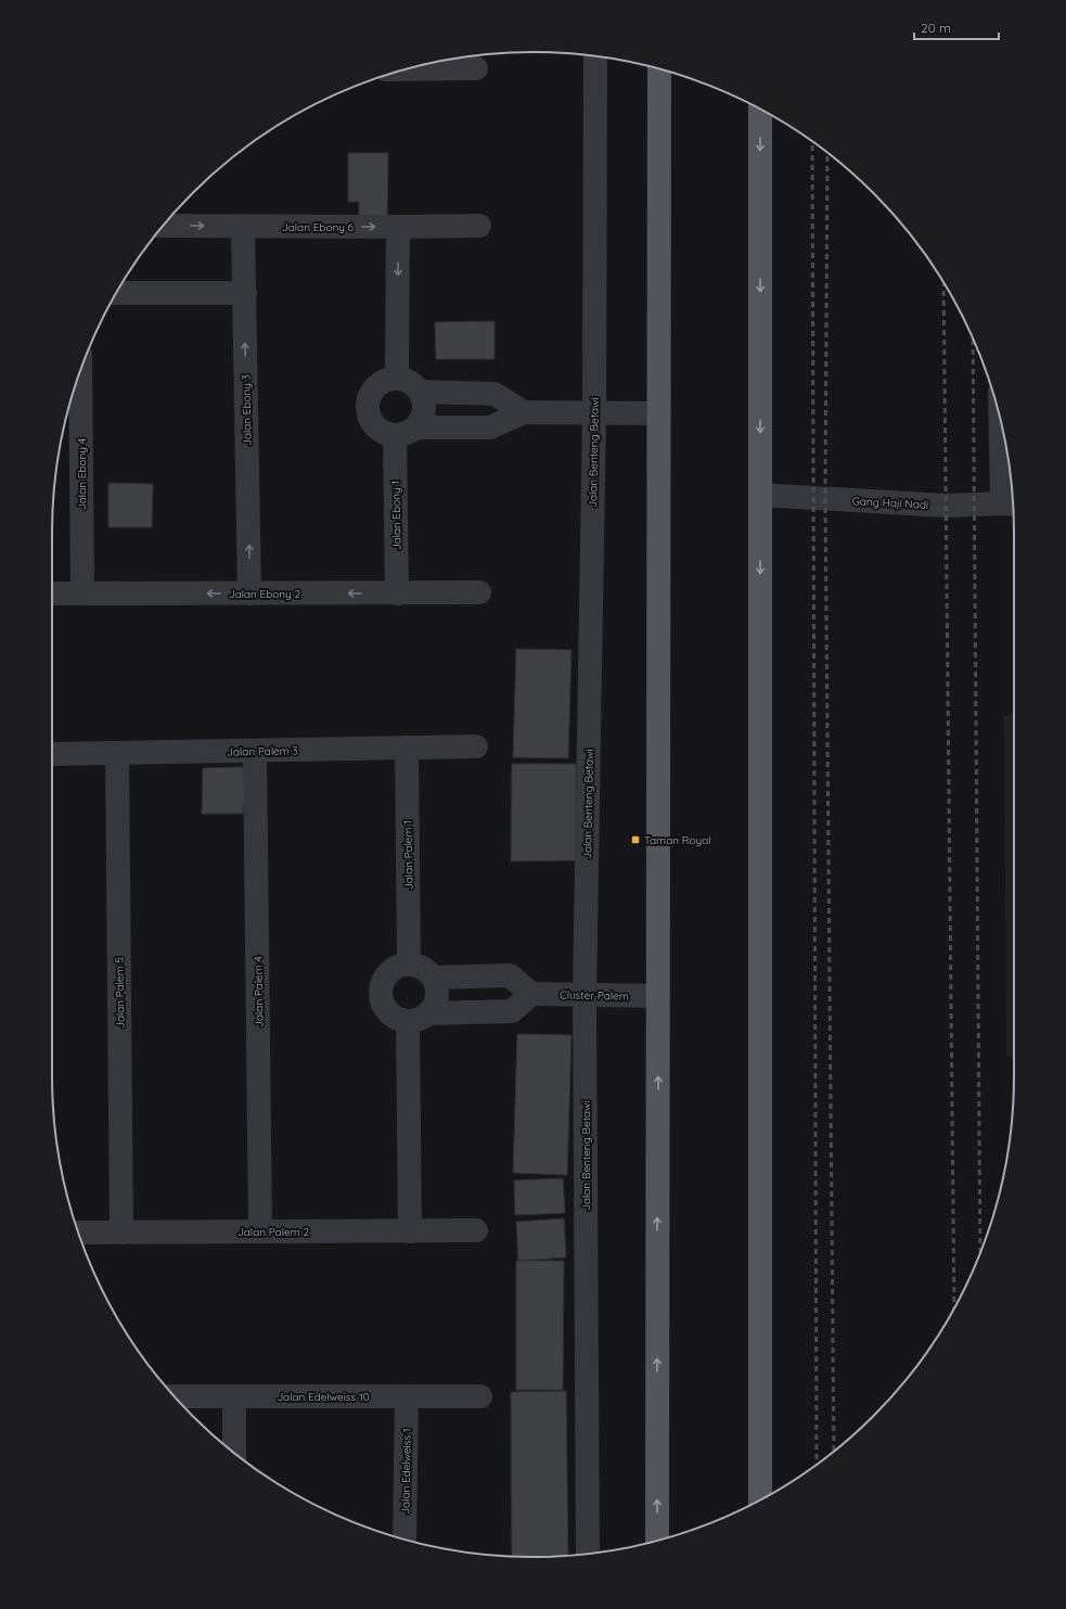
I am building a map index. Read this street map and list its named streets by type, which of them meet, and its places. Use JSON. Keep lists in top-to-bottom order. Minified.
{"streets":{"street":["Jalan Ebony 6","Jalan Ebony 3","Jalan Benteng Betawi","Jalan Ebony 4","Gang Haji Nadi","Jalan Ebony 1","Jalan Ebony 2","Jalan Palem 3","Jalan Palem 1","Jalan Palem 4","Jalan Palem 5","Cluster Palem","Jalan Palem 2","Jalan Edelweiss 10","Jalan Edelweiss 1"]},"crossings":[["Jalan Ebony 6","Jalan Ebony 3"],["Jalan Ebony 3","Jalan Ebony 2"],["Jalan Benteng Betawi","Cluster Palem"],["Jalan Ebony 4","Jalan Ebony 2"],["Jalan Ebony 1","Jalan Ebony 2"],["Jalan Palem 3","Jalan Palem 1"],["Jalan Palem 3","Jalan Palem 4"],["Jalan Palem 3","Jalan Palem 5"],["Jalan Palem 4","Jalan Palem 2"],["Jalan Palem 5","Jalan Palem 2"],["Jalan Edelweiss 10","Jalan Edelweiss 1"]],"one_way":["Jalan Ebony 2"],"places":{"transit":["Taman Royal"]},"scale_bar":"20 m"}
